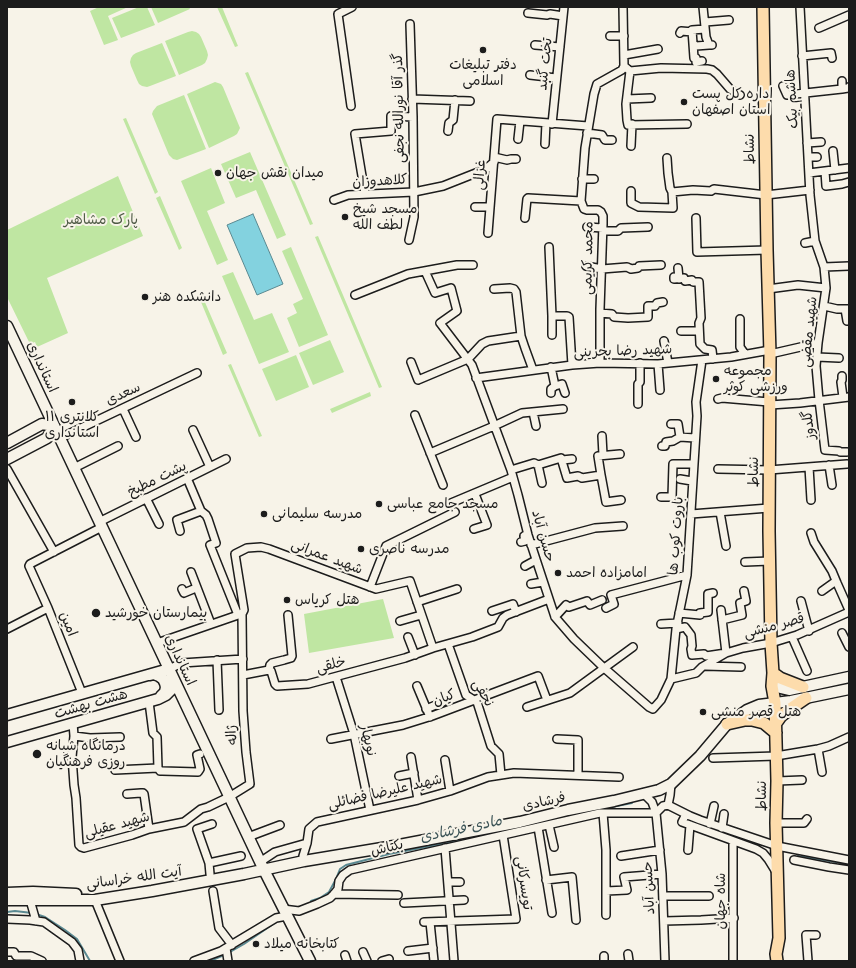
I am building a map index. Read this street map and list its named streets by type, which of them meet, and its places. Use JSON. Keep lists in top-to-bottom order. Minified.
{"streets":{"main road":["نشاط","استانداری","هشت بهشت","فرشادی","آیت الله خراسانی"],"street":["تخت گنبد","هاشم بیک","گذر آقا نورالله نجفی","غزالی","کلاهدوزان","محمد کریمی","شهید مقضی","شهید رضا بحرینی","سعدی","گلدوز","پشت مطبخ","حسن آباد","باروت کوب ها","شهید عمرانی","امین","قصر منشی","خلقی","نجفی","کیان","ژاله","نوبهار","شهید علیرضا فضائلی","شهید عقیلی","بکتاش","تویسرکانی","شاه جهان"]},"crossings":[["هاشم بیک","شهید مقضی"],["گذر آقا نورالله نجفی","کلاهدوزان"],["نشاط","شهید رضا بحرینی"],["نشاط","گلدوز"],["نشاط","قصر منشی"],["نشاط","فرشادی"],["غزالی","کلاهدوزان"],["محمد کریمی","شهید رضا بحرینی"],["شهید مقضی","شهید رضا بحرینی"],["شهید مقضی","گلدوز"],["شهید رضا بحرینی","حسن آباد"],["شهید رضا بحرینی","باروت کوب ها"],["استانداری","سعدی"],["استانداری","پشت مطبخ"],["استانداری","هشت بهشت"],["استانداری","ژاله"],["استانداری","فرشادی"],["استانداری","شهید عقیلی"],["استانداری","آیت الله خراسانی"],["پشت مطبخ","امین"],["حسن آباد","باروت کوب ها"],["حسن آباد","بکتاش"],["باروت کوب ها","قصر منشی"],["شهید عمرانی","ژاله"],["امین","هشت بهشت"],["خلقی","نجفی"],["خلقی","نوبهار"],["نجفی","کیان"],["نجفی","شهید علیرضا فضائلی"],["کیان","نوبهار"],["هشت بهشت","شهید عقیلی"],["ژاله","شهید عقیلی"],["نوبهار","شهید علیرضا فضائلی"],["شهید علیرضا فضائلی","فرشادی"],["فرشادی","آیت الله خراسانی"],["بکتاش","تویسرکانی"]],"water":["مادی فرشادی"],"parks":["پارک مشاهیر"],"places":["دفتر تبلیغات اسلامی","اداره کل پست استان اصفهان","میدان نقش جهان","مسجد شیخ لطف الله","دانشکده هنر","مجموعه ورزشی کوثر","کلانتری ۱۱ استانداری","مسجد جامع عباسی","مدرسه سلیمانی","مدرسه ناصری","امامزاده احمد","هتل کریاس","بیمارستان خورشید","هتل قصر منشی","درمانگاه شبانه روزی فرهنگیان","کتابخانه میلاد"]}
